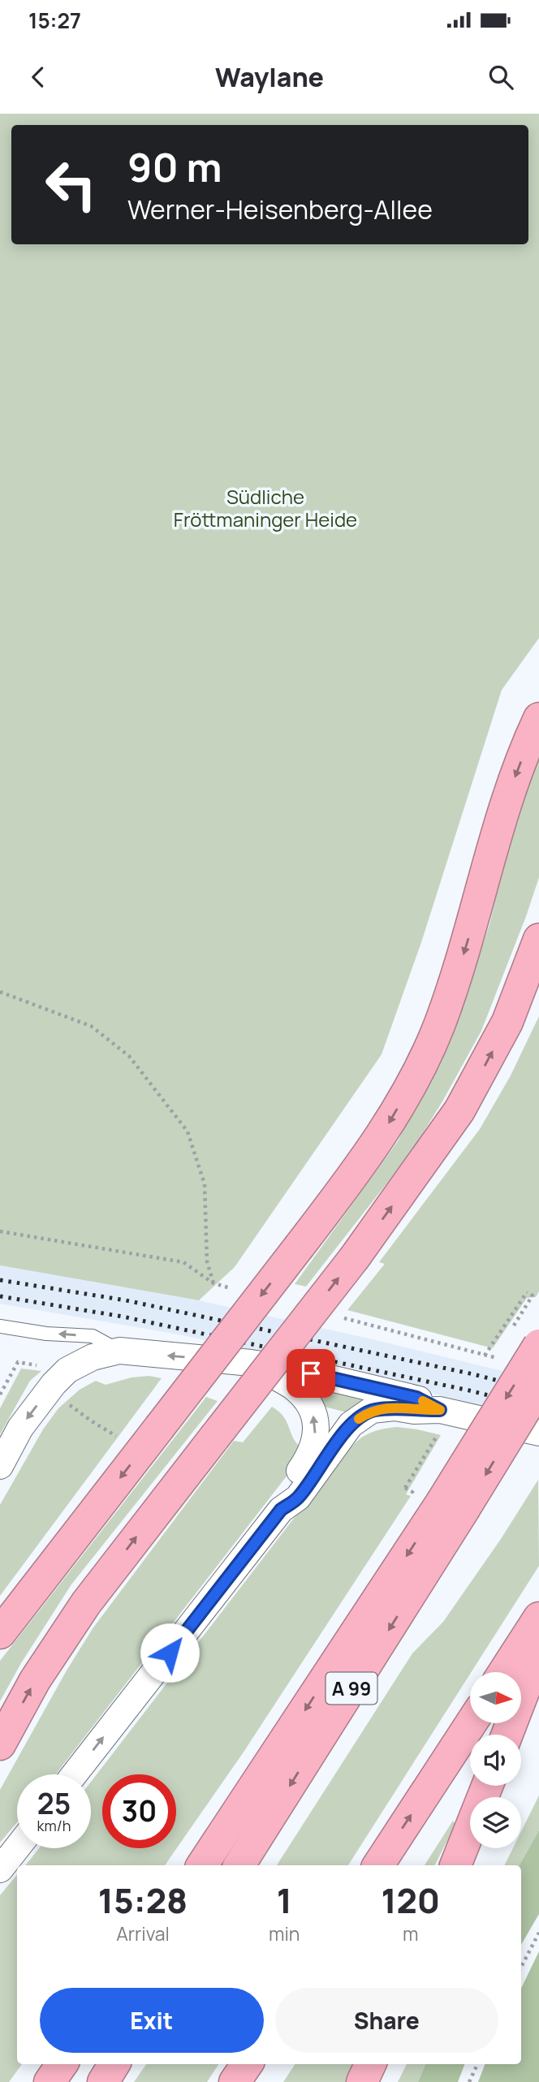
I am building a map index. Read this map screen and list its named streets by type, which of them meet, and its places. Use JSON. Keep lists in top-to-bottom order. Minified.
{"streets":{"highway":["A 99"]},"parks":["Südliche Fröttmaninger Heide"],"north":"right","page":{"status":"15:27","header":"Waylane","turn":["90 m","Werner-Heisenberg-Allee"],"speed":"25 km/h","limit":"30","eta":["15:28","Arrival","1","min","120","m"],"buttons":["Exit","Share"]}}
